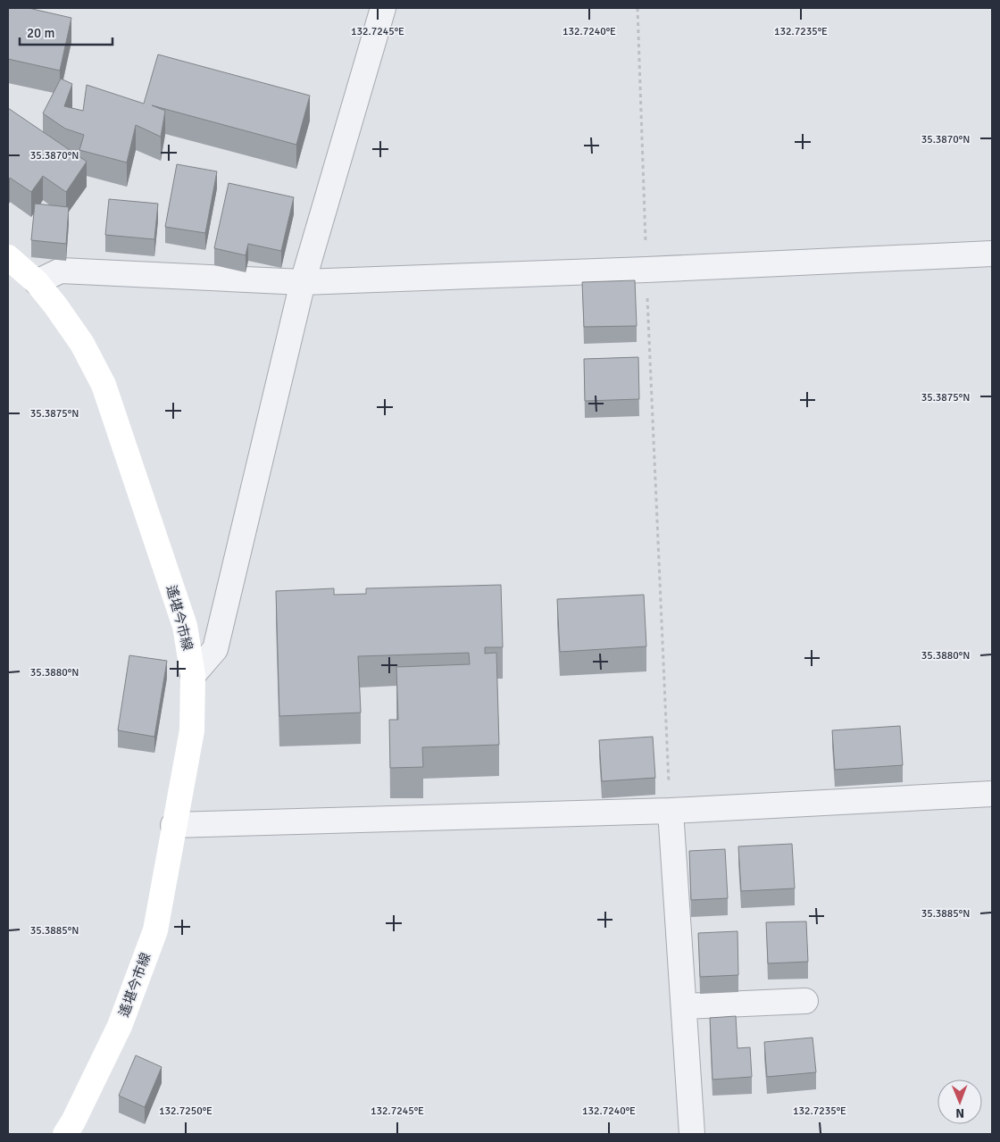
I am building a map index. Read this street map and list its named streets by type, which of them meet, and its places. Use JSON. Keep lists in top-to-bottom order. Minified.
{"streets":{"main road":["遙堪今市線"]},"scale_bar":"20 m","north":"bottom","coordinates":["132.7245°E","132.7240°E","132.7235°E","35.3870°N","35.3875°N","35.3880°N","35.3885°N","132.7250°E"]}
